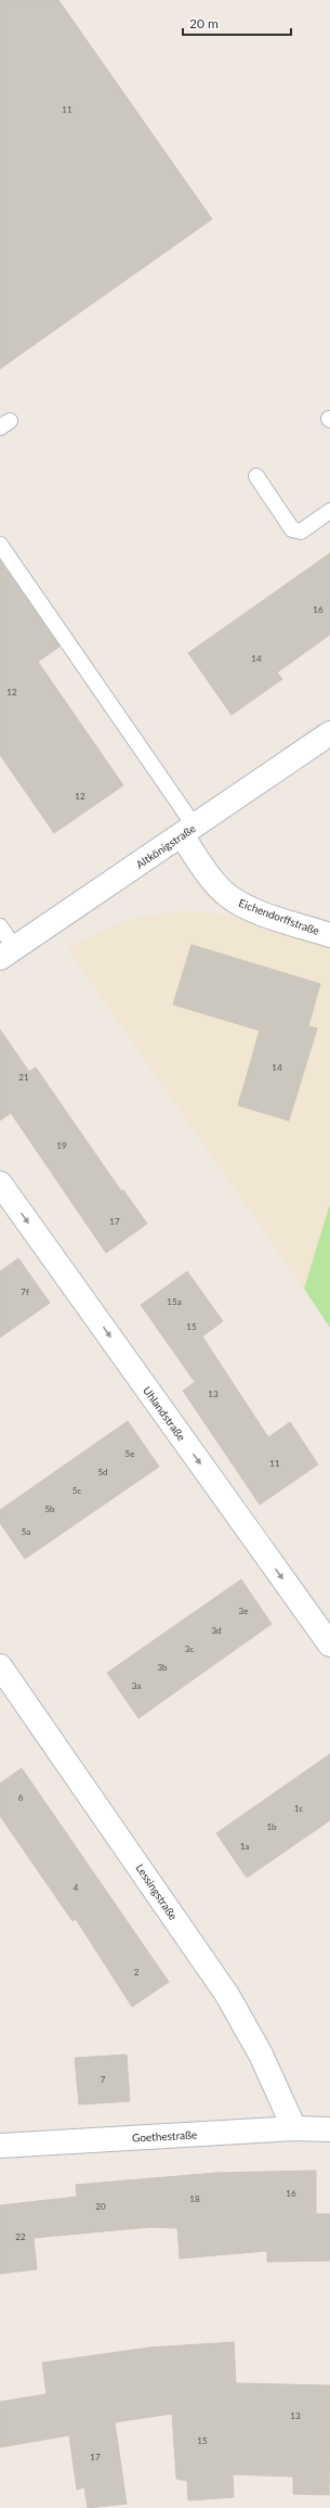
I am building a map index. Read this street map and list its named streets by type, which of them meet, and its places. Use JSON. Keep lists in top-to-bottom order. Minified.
{"streets":{"street":["Altkönigstraße","Eichendorffstraße","Uhlandstraße","Lessingstraße","Goethestraße"]},"crossings":[["Altkönigstraße","Eichendorffstraße"],["Lessingstraße","Goethestraße"]],"one_way":["Uhlandstraße"],"house_numbers":["11","16","14","12","12","14","21","19","17","7f","15a","15","13","5e","11","5d","5c","5b","5a","3e","3d","3c","3b","3a","6","1c","1b","1a","4","2","7","16","18","20","22","13","15","17"],"scale_bar":"20 m"}
